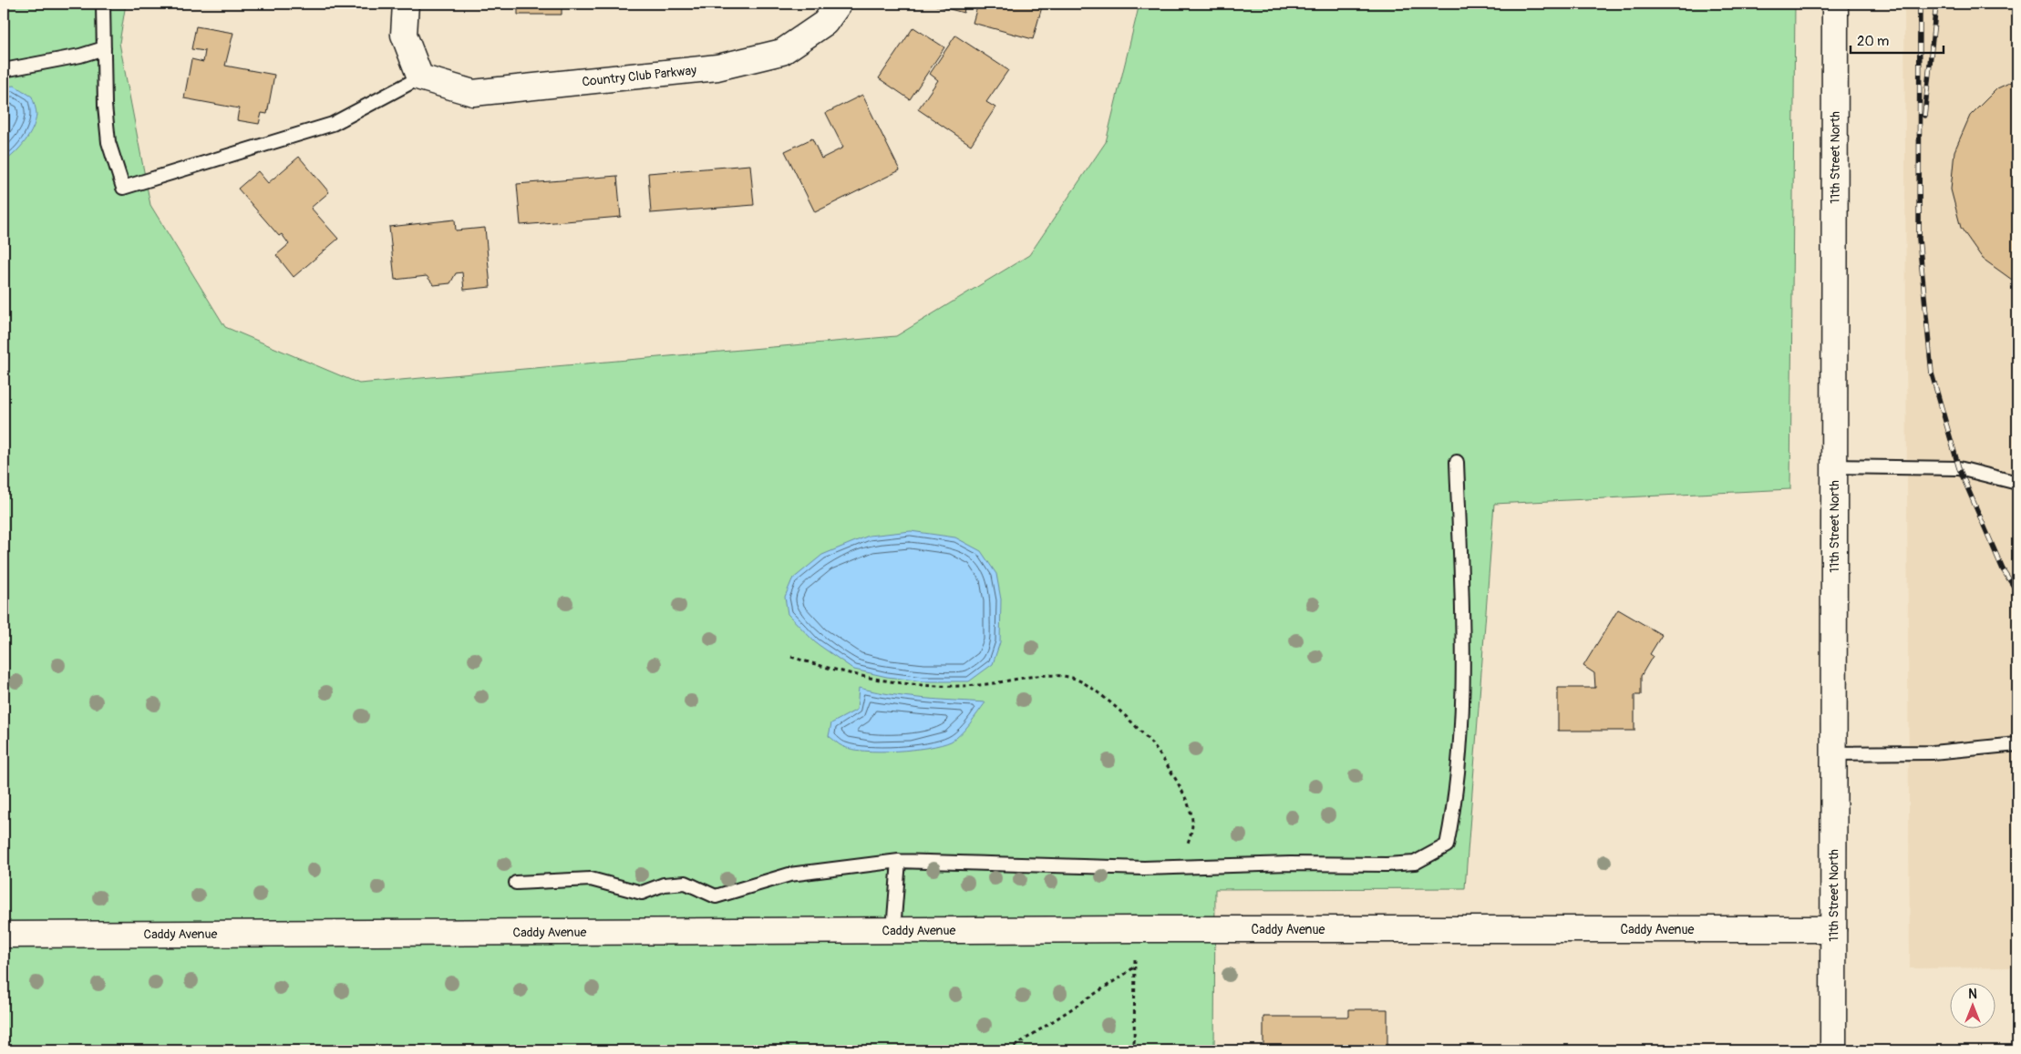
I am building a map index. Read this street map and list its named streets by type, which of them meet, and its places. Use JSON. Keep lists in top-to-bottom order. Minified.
{"streets":{"street":["Country Club Parkway","11th Street North","Caddy Avenue"]},"crossings":[["11th Street North","Caddy Avenue"]],"scale_bar":"20 m","north":"top"}
